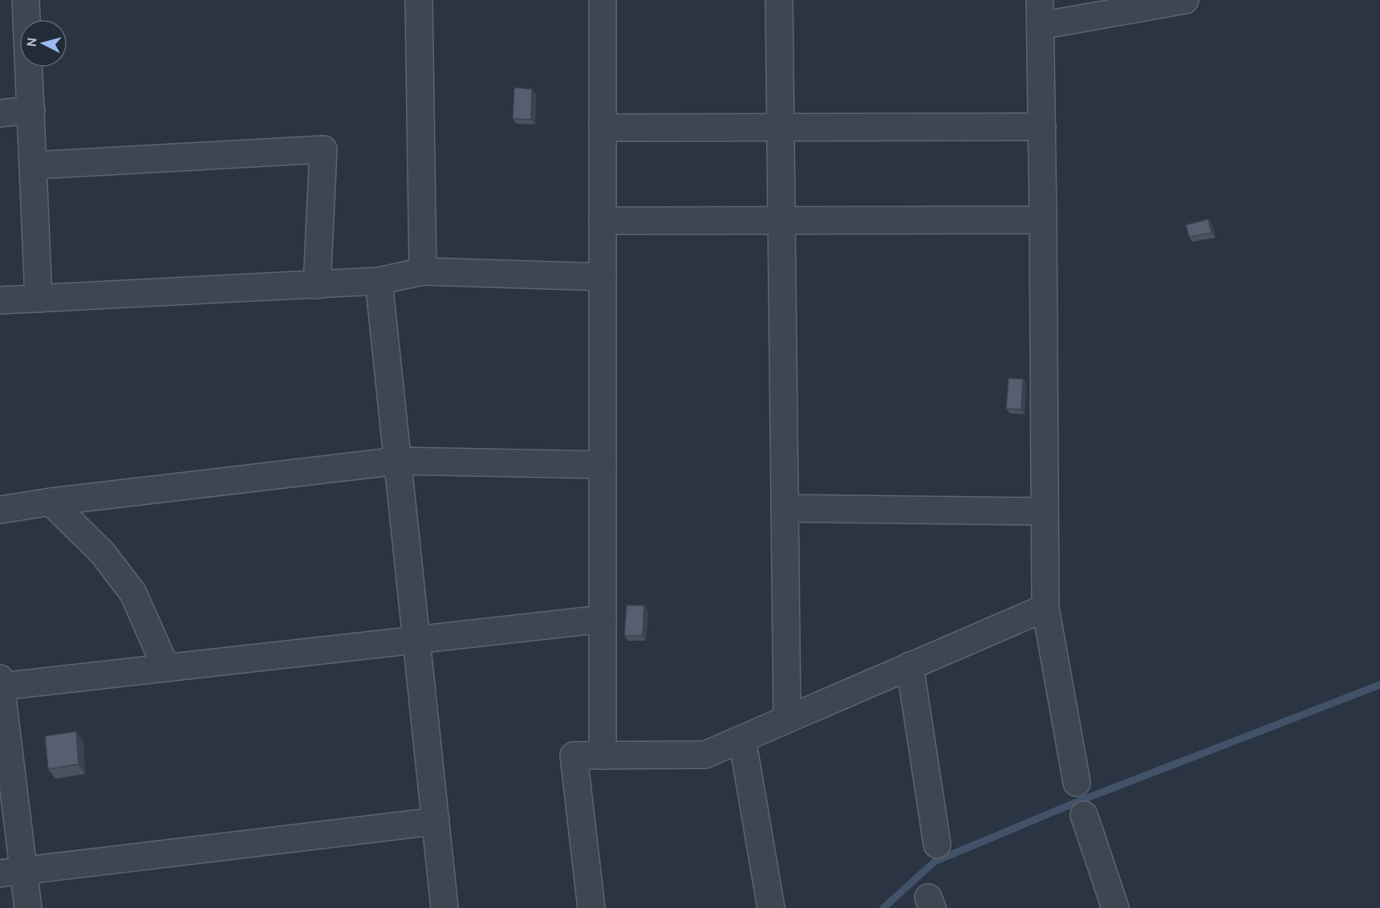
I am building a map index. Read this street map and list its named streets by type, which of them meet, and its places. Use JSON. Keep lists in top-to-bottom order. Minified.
{"north":"left"}
